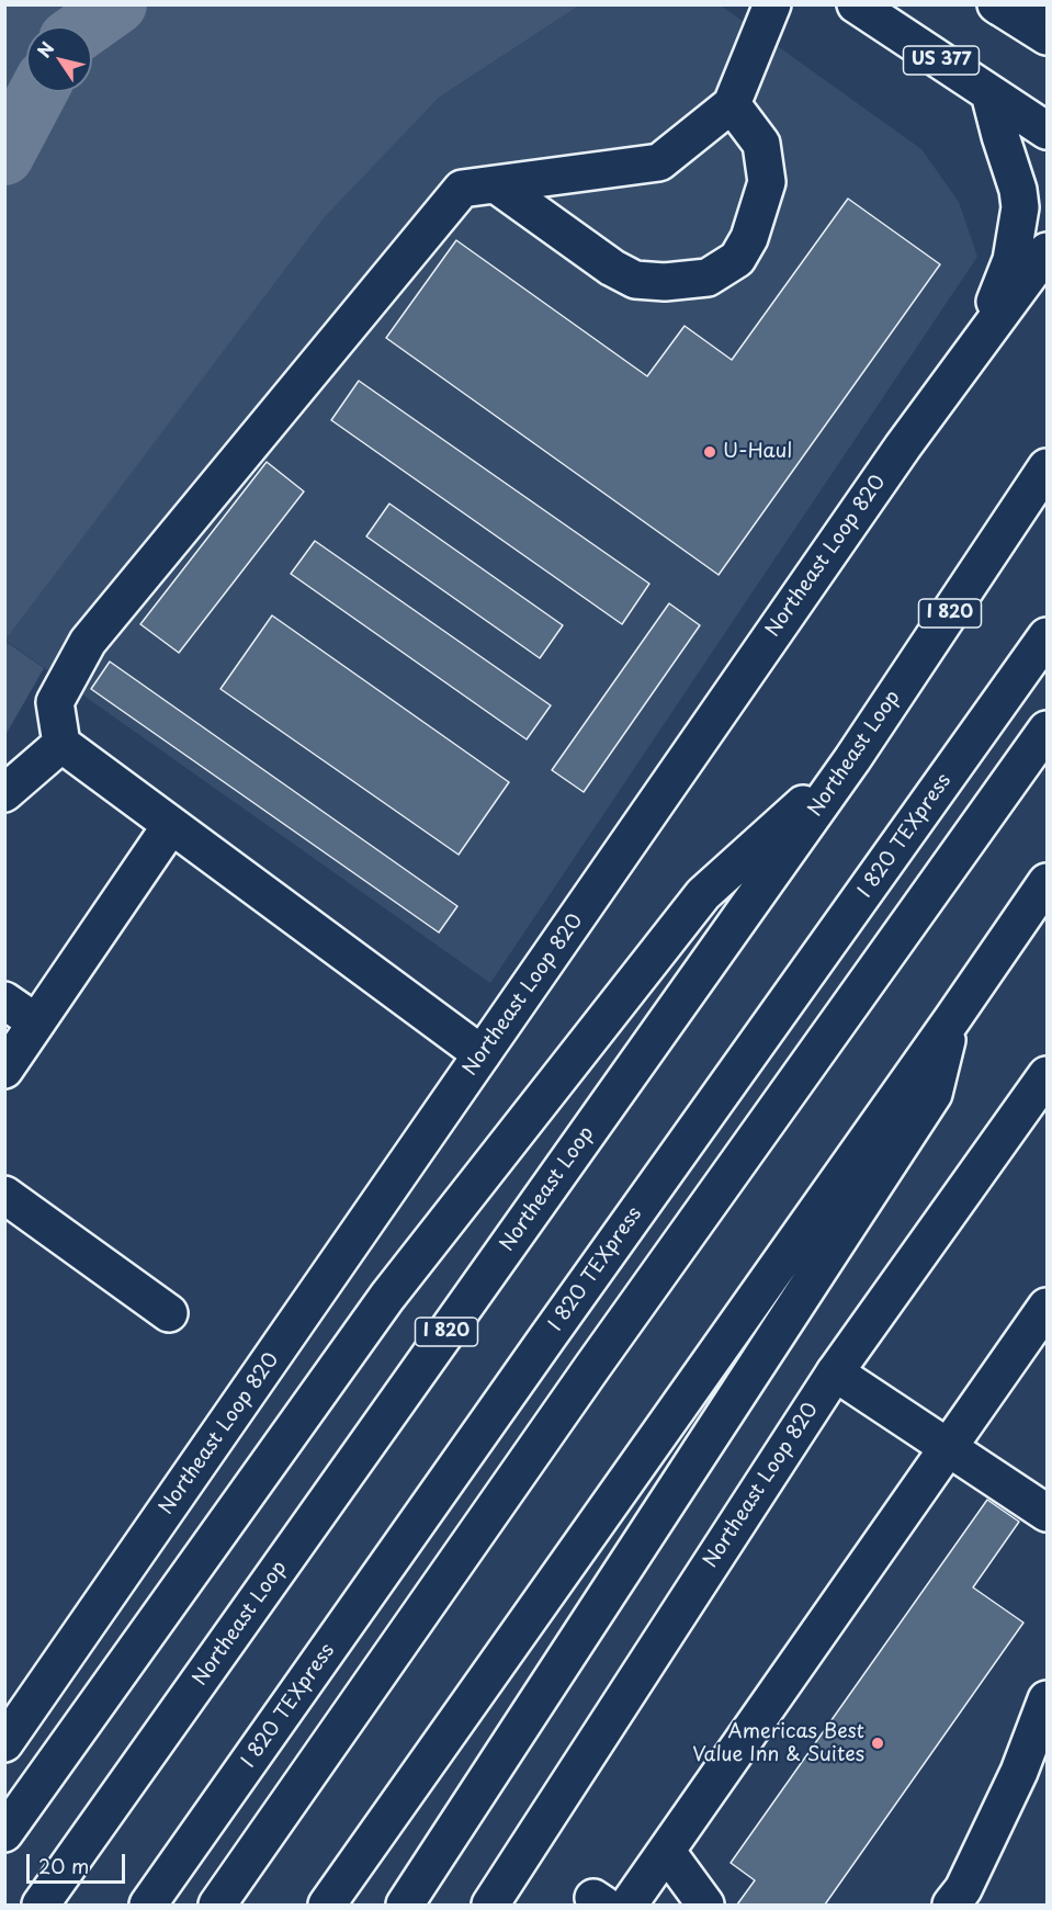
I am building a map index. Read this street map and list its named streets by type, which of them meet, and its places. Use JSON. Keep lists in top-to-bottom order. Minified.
{"streets":{"main road":["US 377","Northeast Loop 820","I 820","Northeast Loop","I 820 TEXpress"]},"places":["U-Haul","Americas Best Value Inn & Suites"],"scale_bar":"20 m","north":"top left"}
